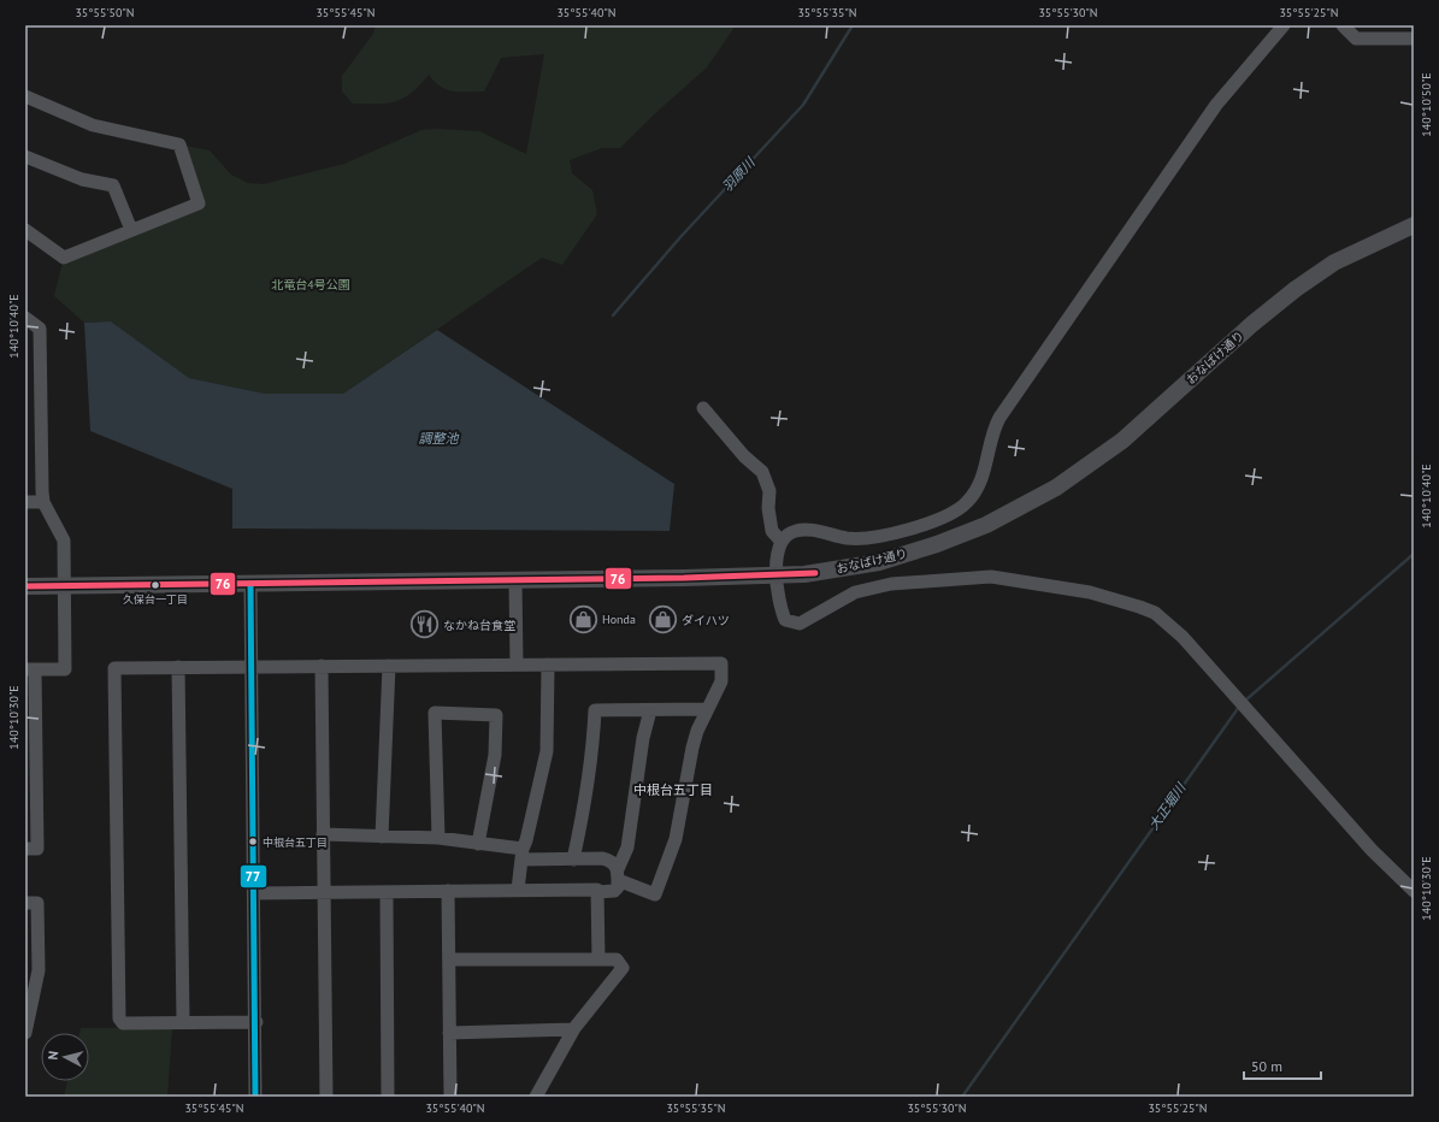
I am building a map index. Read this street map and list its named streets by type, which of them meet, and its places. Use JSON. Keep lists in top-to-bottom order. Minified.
{"streets":{"main road":["おなばけ通り"]},"districts":["中根台五丁目"],"water":["羽原川","調整池","大正堀川"],"parks":["北竜台4号公園"],"places":{"other":["久保台一丁目","中根台五丁目"],"shop":["Honda","ダイハツ"],"restaurant":["なかね台食堂"]},"lines":["transit line 76","transit line 77"],"scale_bar":"50 m","north":"left","coordinates":["35°55'50\"N","35°55'45\"N","35°55'40\"N","35°55'35\"N","35°55'30\"N","35°55'25\"N","140°10'50\"E","140°10'40\"E","140°10'30\"E"]}
